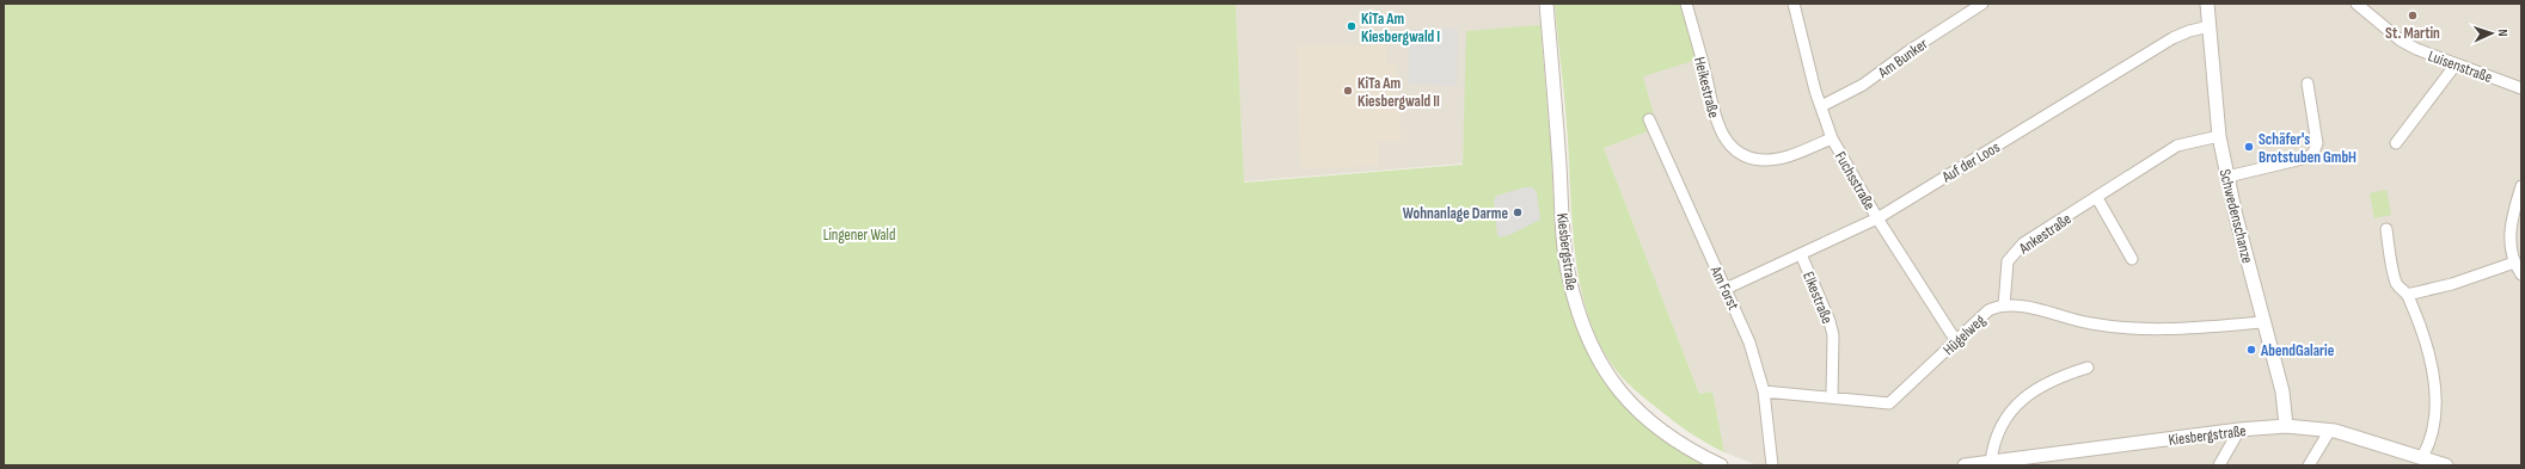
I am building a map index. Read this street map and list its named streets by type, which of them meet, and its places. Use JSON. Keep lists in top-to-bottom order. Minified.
{"streets":{"street":["Am Bunker","Luisenstraße","Heikestraße","Auf der Loos","Fuchsstraße","Schwedenschanze","Ankestraße","Kiesbergstraße","Am Forst","Elkestraße","Hügelweg"]},"crossings":[["Am Bunker","Fuchsstraße"],["Heikestraße","Fuchsstraße"],["Auf der Loos","Fuchsstraße"],["Auf der Loos","Schwedenschanze"],["Auf der Loos","Am Forst"],["Auf der Loos","Elkestraße"],["Fuchsstraße","Hügelweg"],["Schwedenschanze","Ankestraße"],["Schwedenschanze","Kiesbergstraße"],["Ankestraße","Hügelweg"],["Am Forst","Hügelweg"],["Elkestraße","Hügelweg"]],"parks":["Lingener Wald"],"places":["St. Martin","KiTa Am Kiesbergwald I","KiTa Am Kiesbergwald II","Schäfer's Brotstuben GmbH","Wohnanlage Darme","AbendGalarie"],"north":"right"}
